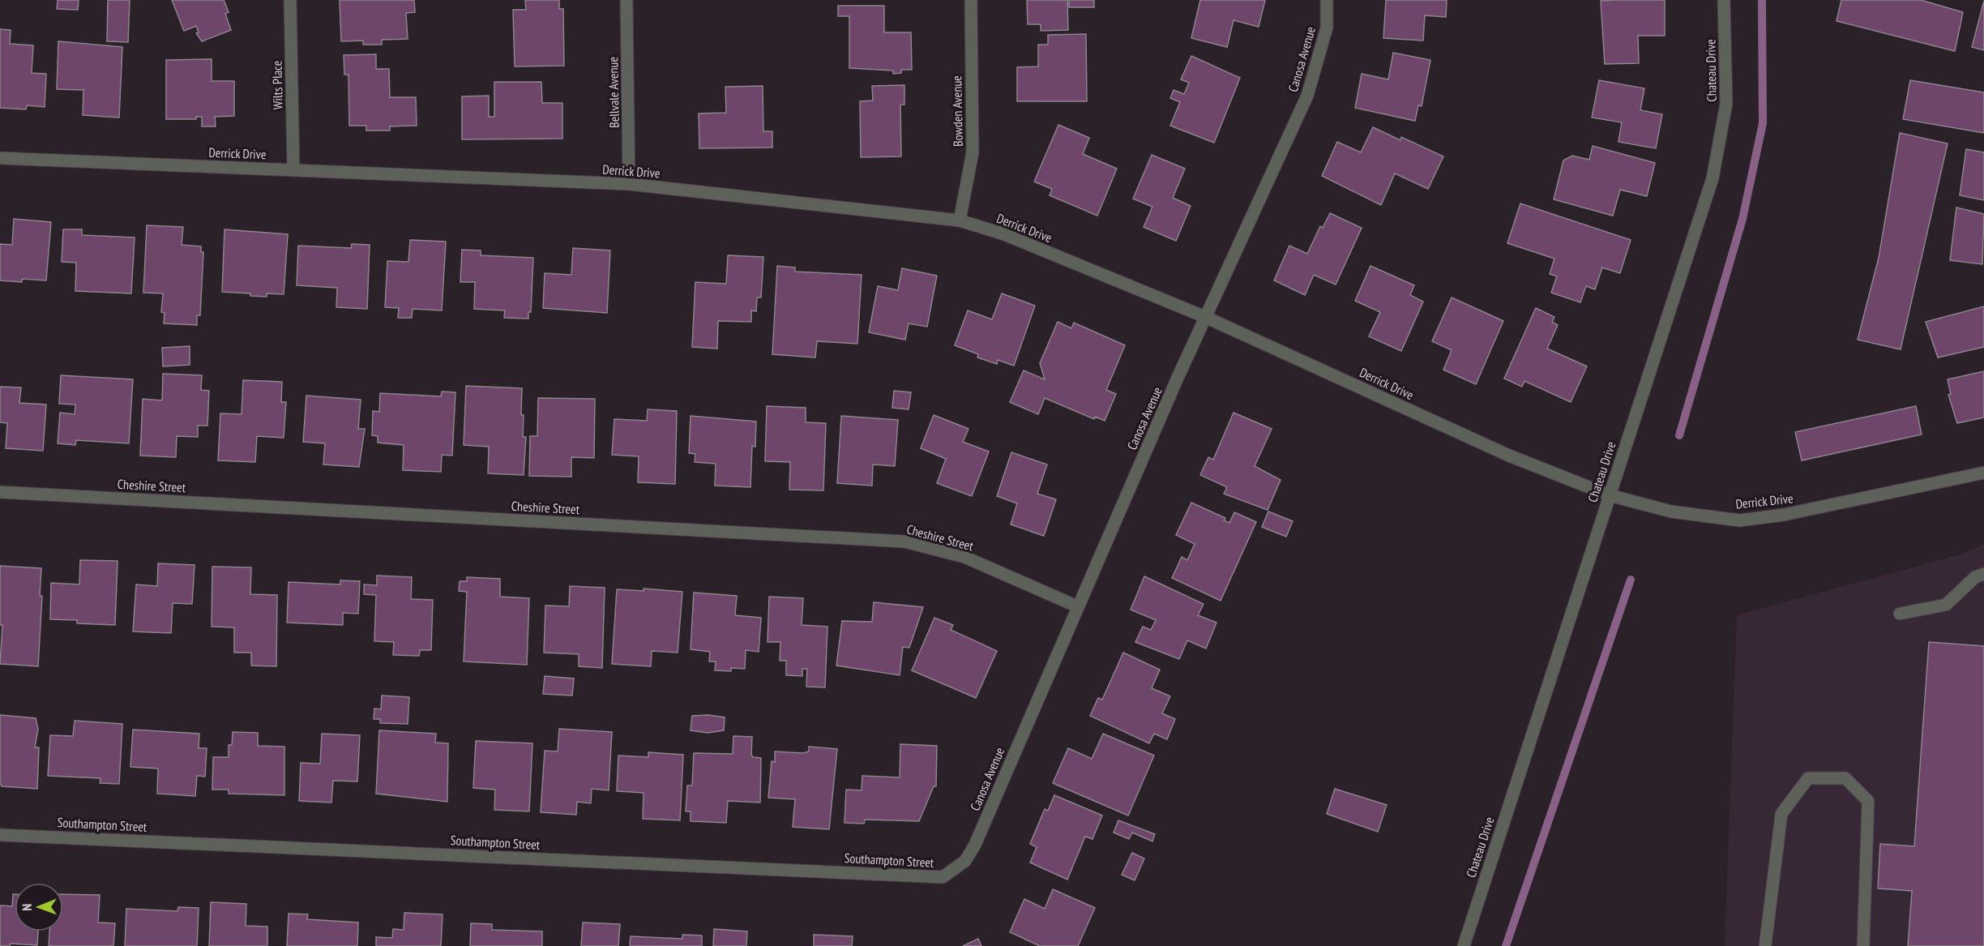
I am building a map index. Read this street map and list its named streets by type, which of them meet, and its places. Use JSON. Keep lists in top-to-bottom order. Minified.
{"streets":{"street":["Canosa Avenue","Chateau Drive","Wilts Place","Bellvale Avenue","Bowden Avenue","Derrick Drive","Cheshire Street","Southampton Street"]},"crossings":[["Canosa Avenue","Derrick Drive"],["Canosa Avenue","Cheshire Street"],["Canosa Avenue","Southampton Street"],["Chateau Drive","Derrick Drive"],["Wilts Place","Derrick Drive"],["Bellvale Avenue","Derrick Drive"],["Bowden Avenue","Derrick Drive"]],"north":"left"}
